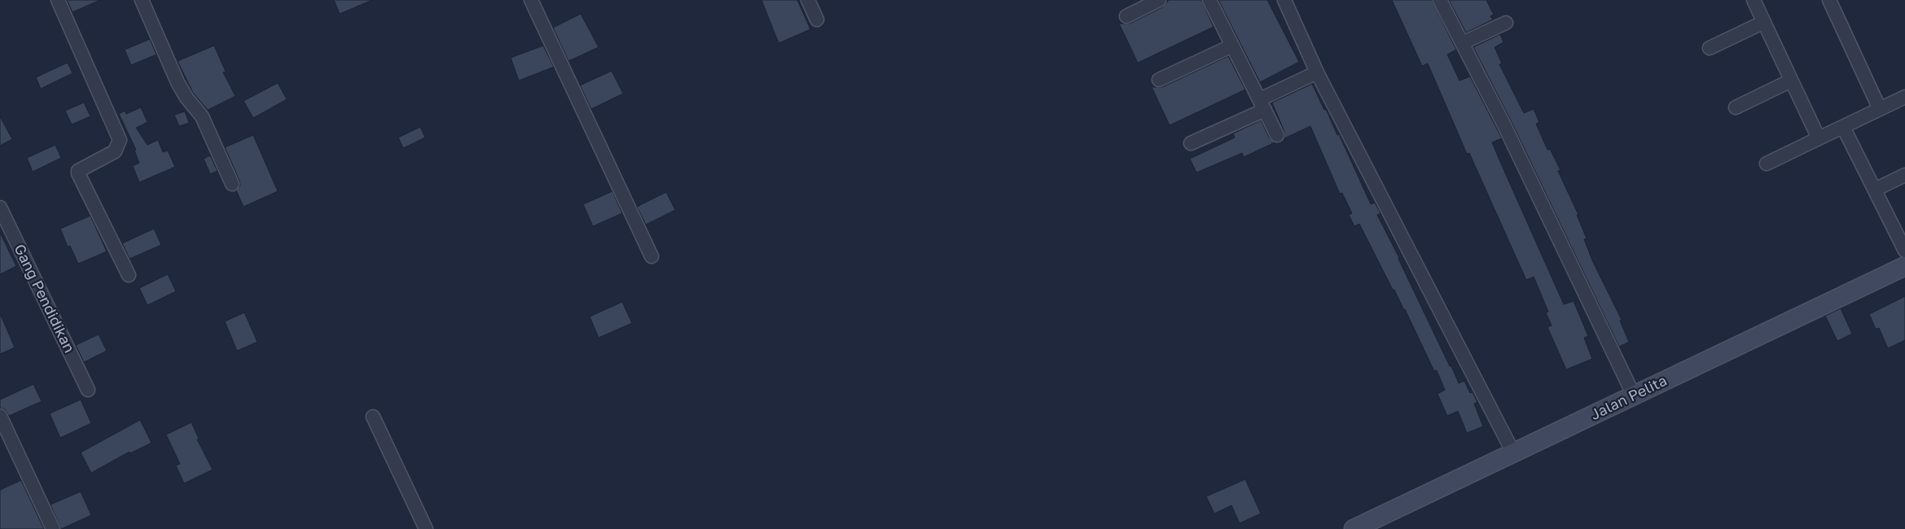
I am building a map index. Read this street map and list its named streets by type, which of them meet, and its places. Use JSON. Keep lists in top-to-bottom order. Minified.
{"streets":{"street":["Gang Pendidikan","Jalan Pelita"]}}
